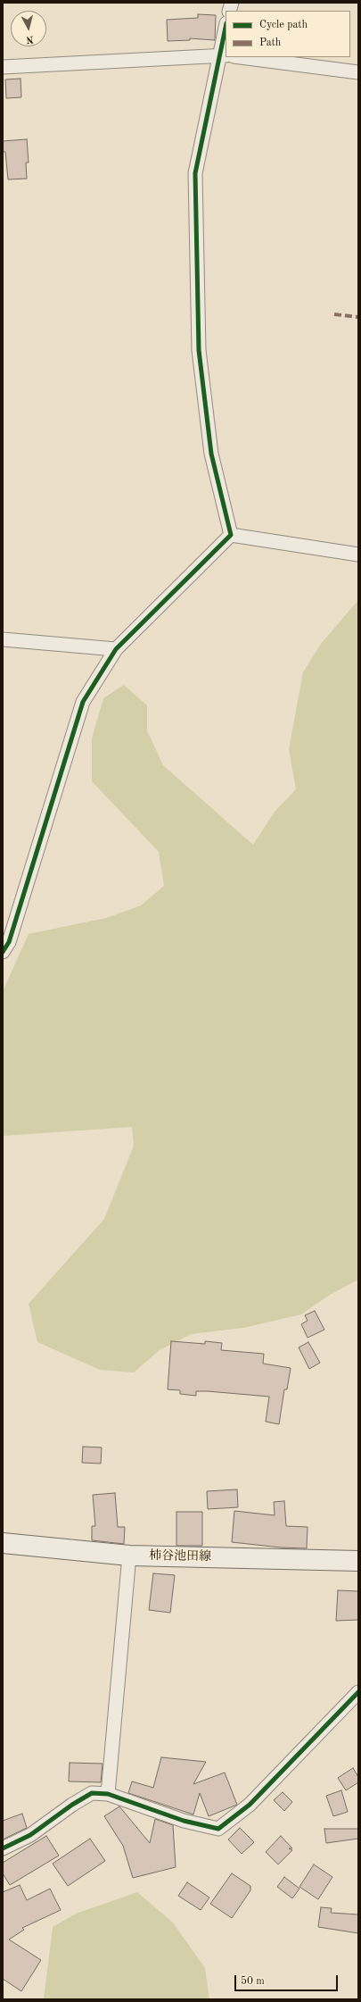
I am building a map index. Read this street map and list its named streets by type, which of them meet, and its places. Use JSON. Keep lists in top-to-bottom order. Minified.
{"streets":{"main road":["柿谷池田線"]},"legend":["Cycle path","Path"],"scale_bar":"50 m","north":"bottom"}
